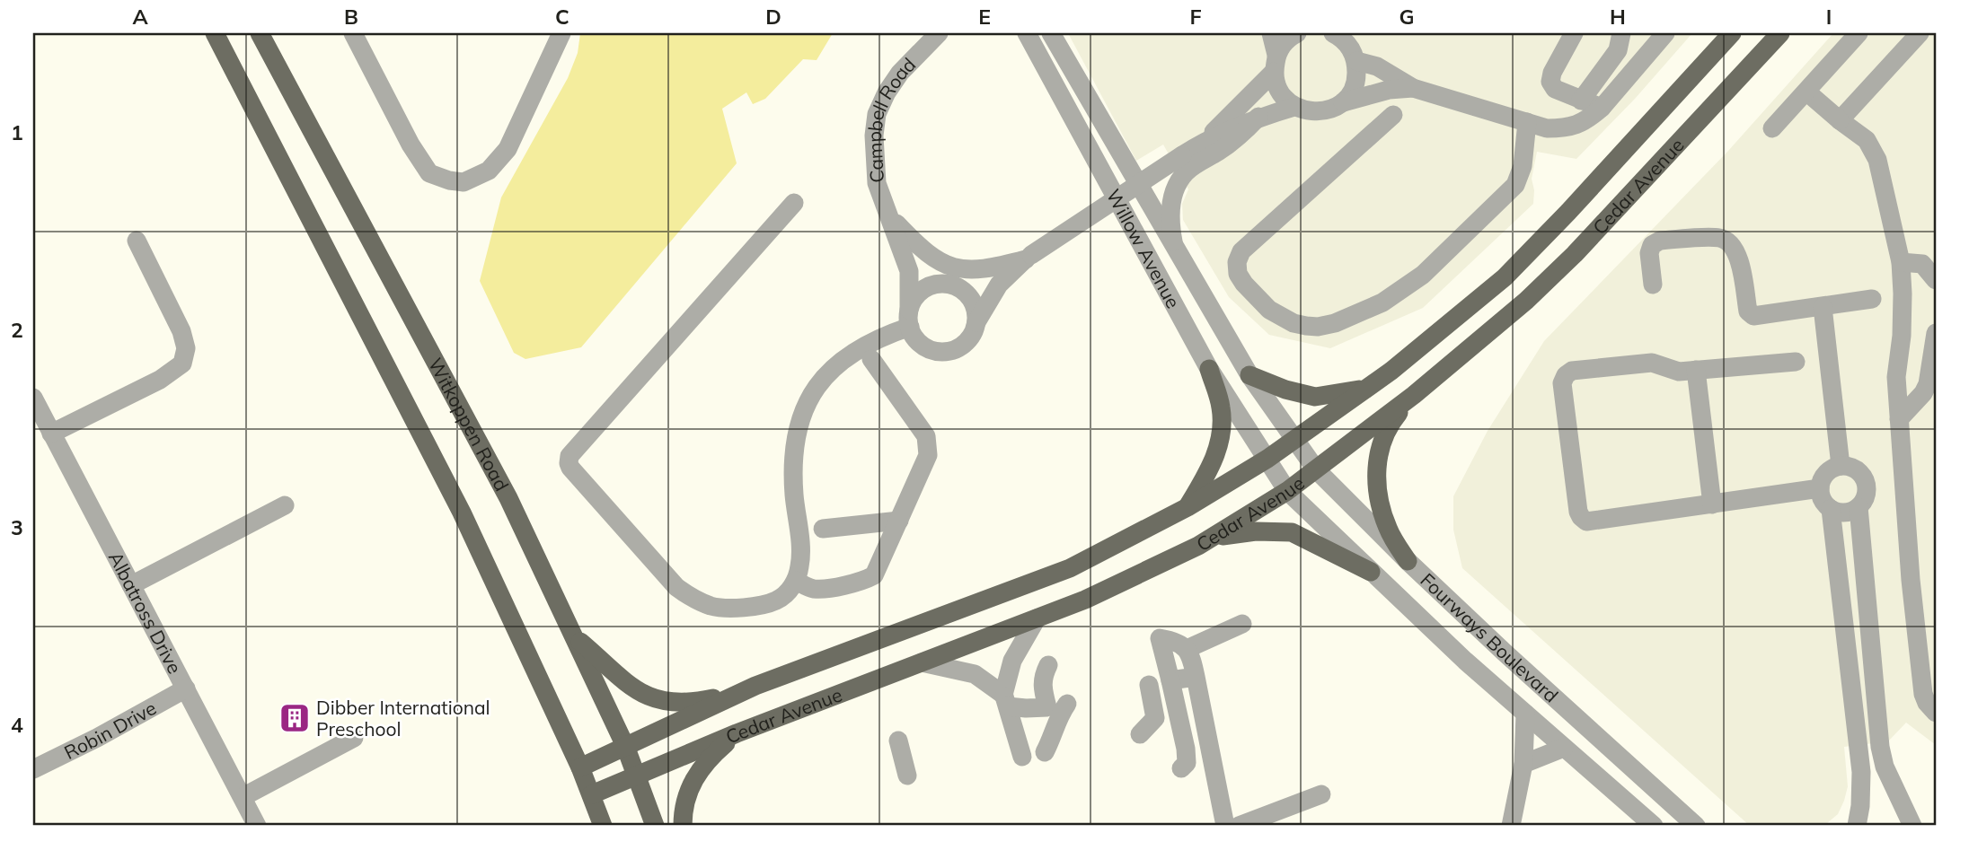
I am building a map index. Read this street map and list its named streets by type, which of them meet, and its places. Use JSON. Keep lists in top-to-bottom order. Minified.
{"streets":{"main road":["Cedar Avenue","Witkoppen Road"],"street":["Campbell Road","Willow Avenue","Albatross Drive","Fourways Boulevard","Robin Drive"]},"crossings":[["Cedar Avenue","Willow Avenue"],["Cedar Avenue","Witkoppen Road"],["Cedar Avenue","Fourways Boulevard"],["Willow Avenue","Fourways Boulevard"],["Albatross Drive","Robin Drive"]],"places":{"building":["Dibber International Preschool"]},"grid":{"columns":["A","B","C","D","E","F","G","H","I"],"rows":["1","2","3","4"]}}
